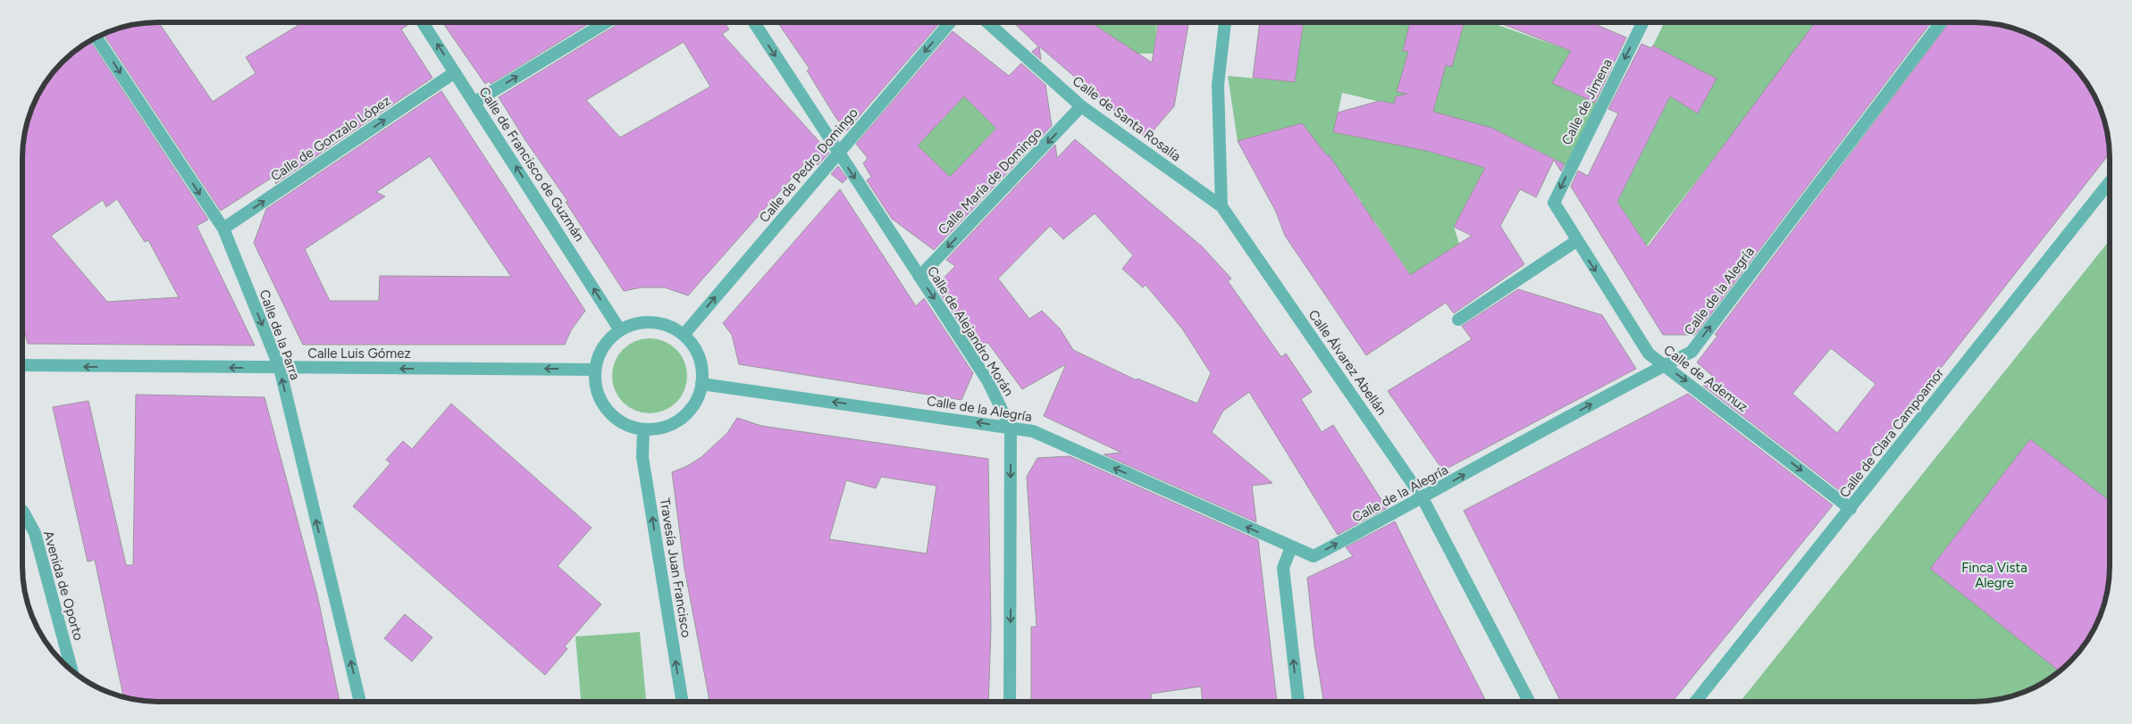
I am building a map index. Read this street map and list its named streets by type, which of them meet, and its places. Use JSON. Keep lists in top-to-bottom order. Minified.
{"streets":{"street":["Calle de Jimena","Calle de Santa Rosalía","Calle de Gonzalo López","Calle de Francisco de Guzmán","Calle de Pedro Domingo","Calle María de Domingo","Calle de la Alegría","Calle de Alejandro Morán","Calle de la Parra","Calle Luis Gómez","Calle Álvarez Abellán","Calle de Ademuz","Calle de Clara Campoamor","Travesía Juan Francisco","Avenida de Oporto"]},"crossings":[["Calle de Jimena","Calle de Ademuz"],["Calle de Santa Rosalía","Calle María de Domingo"],["Calle de Santa Rosalía","Calle Álvarez Abellán"],["Calle de Gonzalo López","Calle de Francisco de Guzmán"],["Calle de Gonzalo López","Calle de la Parra"],["Calle de Francisco de Guzmán","Calle de Pedro Domingo"],["Calle de Francisco de Guzmán","Calle de la Alegría"],["Calle de Francisco de Guzmán","Calle Luis Gómez"],["Calle de Francisco de Guzmán","Travesía Juan Francisco"],["Calle de Pedro Domingo","Calle de la Alegría"],["Calle de Pedro Domingo","Calle de Alejandro Morán"],["Calle de Pedro Domingo","Calle Luis Gómez"],["Calle de Pedro Domingo","Travesía Juan Francisco"],["Calle María de Domingo","Calle de Alejandro Morán"],["Calle de la Alegría","Calle de Alejandro Morán"],["Calle de la Alegría","Calle Luis Gómez"],["Calle de la Alegría","Calle Álvarez Abellán"],["Calle de la Alegría","Calle de Ademuz"],["Calle de la Alegría","Travesía Juan Francisco"],["Calle de la Parra","Calle Luis Gómez"],["Calle Luis Gómez","Travesía Juan Francisco"],["Calle de Ademuz","Calle de Clara Campoamor"]],"one_way":["Calle de Jimena","Calle de Gonzalo López","Calle de Francisco de Guzmán","Calle María de Domingo","Calle de Alejandro Morán","Calle Luis Gómez","Calle de Ademuz","Travesía Juan Francisco"],"parks":["Finca Vista Alegre"]}
